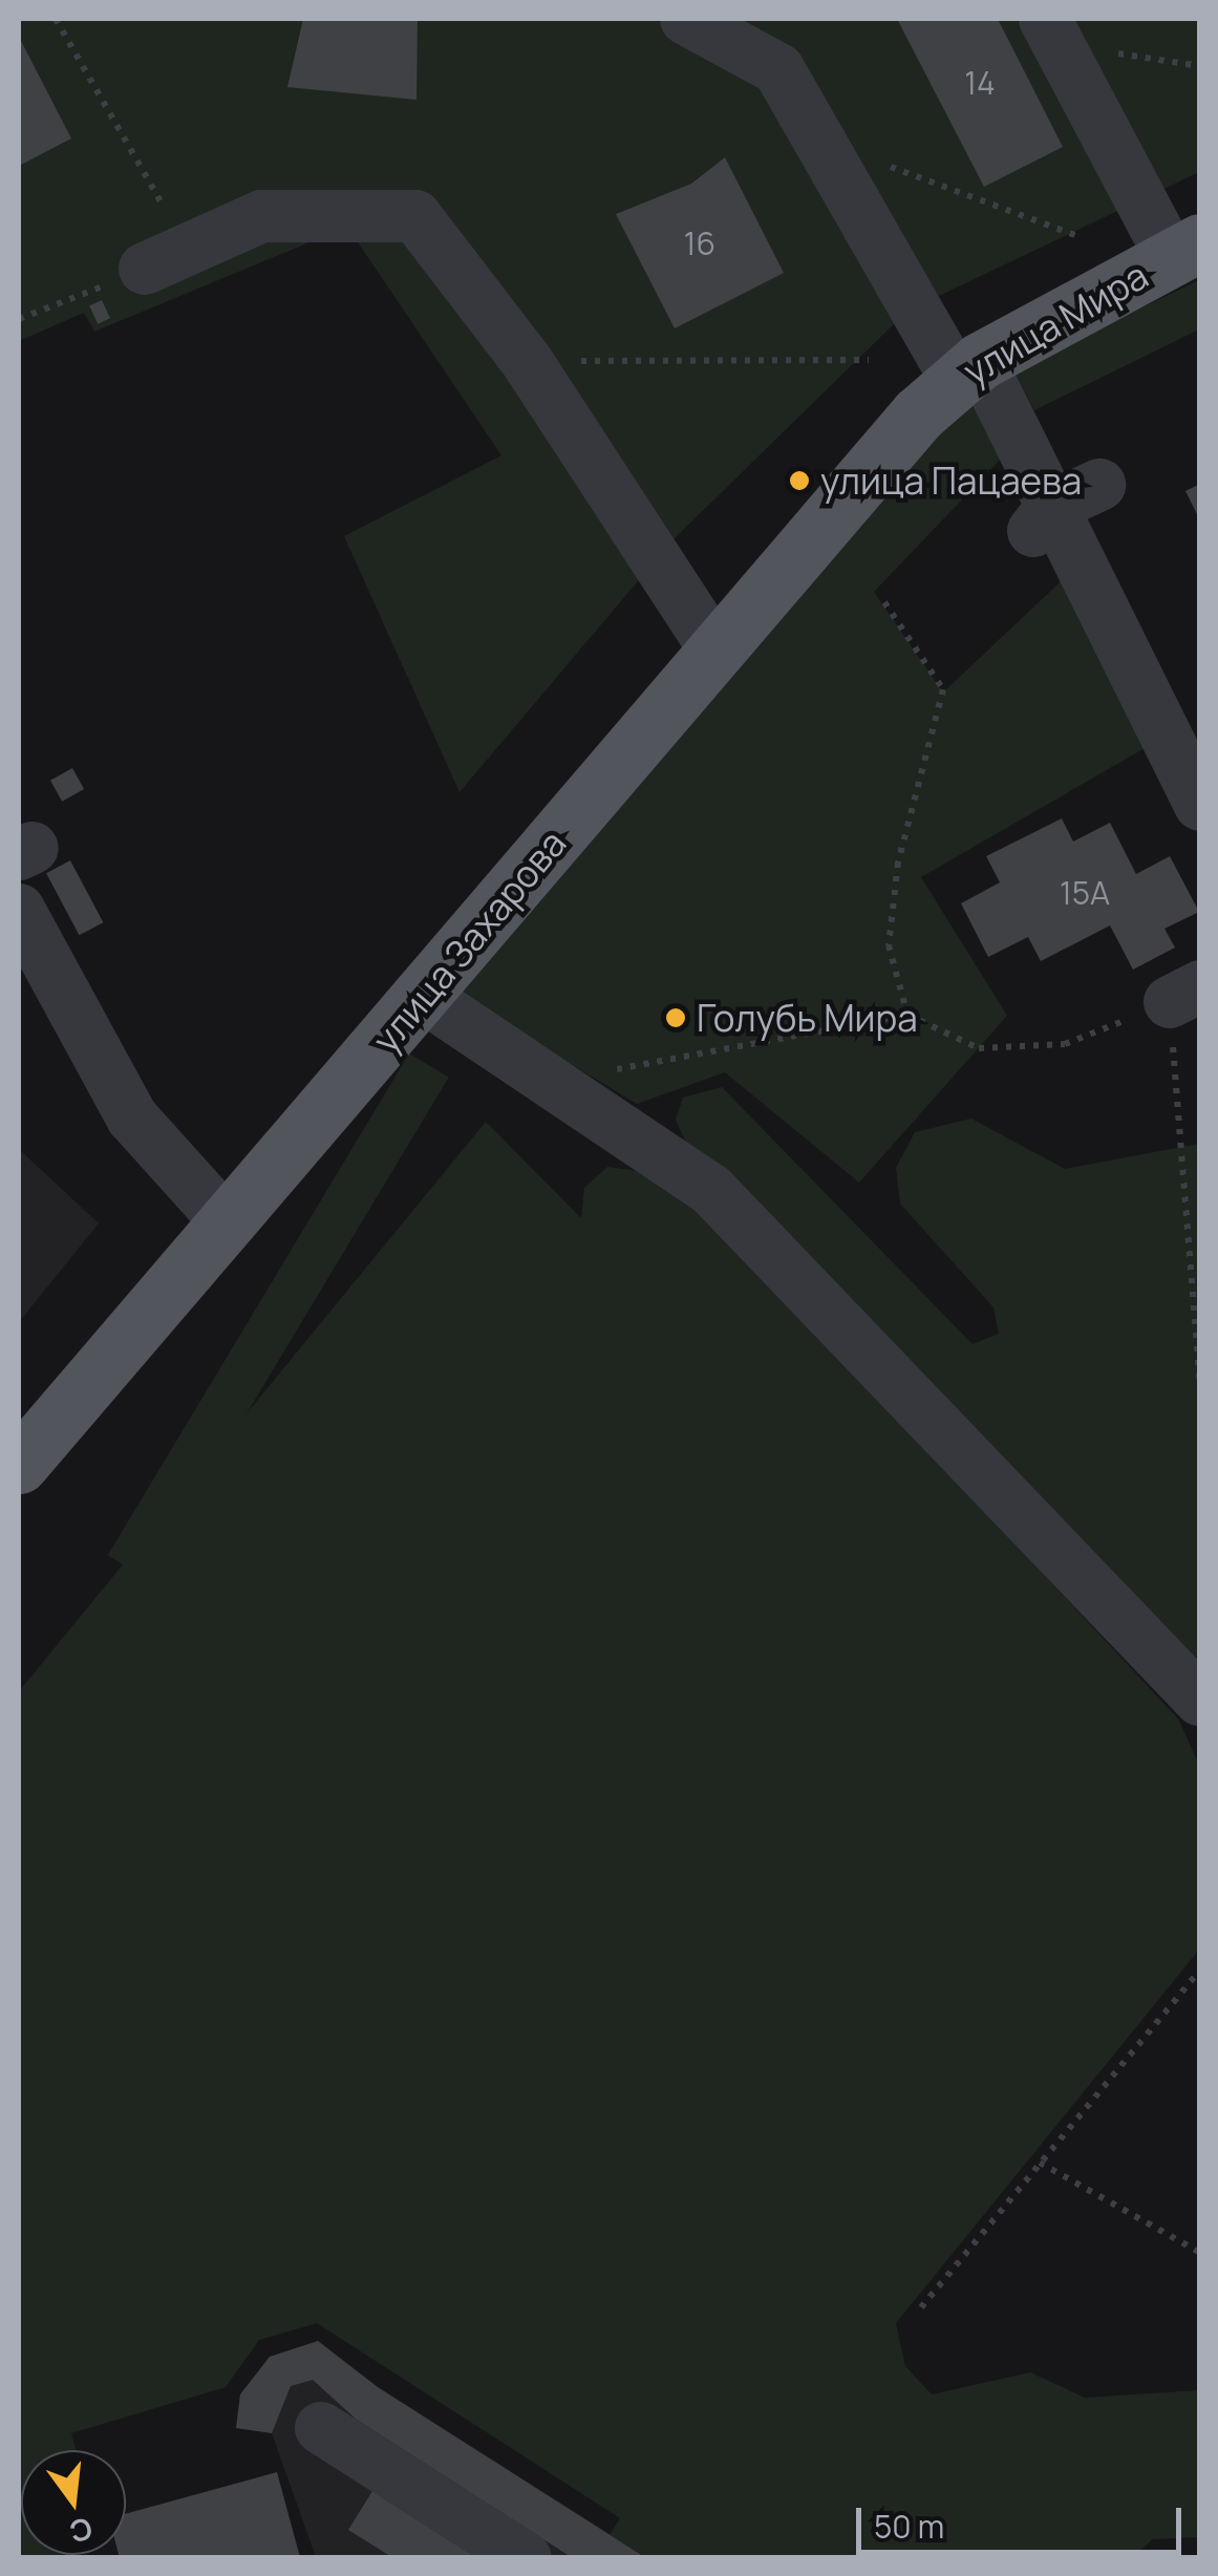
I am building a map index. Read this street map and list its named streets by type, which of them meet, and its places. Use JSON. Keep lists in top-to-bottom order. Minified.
{"streets":{"main road":["улица Мира","улица Захарова"]},"crossings":[["улица Мира","улица Захарова"]],"places":["улица Пацаева","Голубь Мира"],"house_numbers":["14","16","15А"],"scale_bar":"50 m","north":"bottom"}
